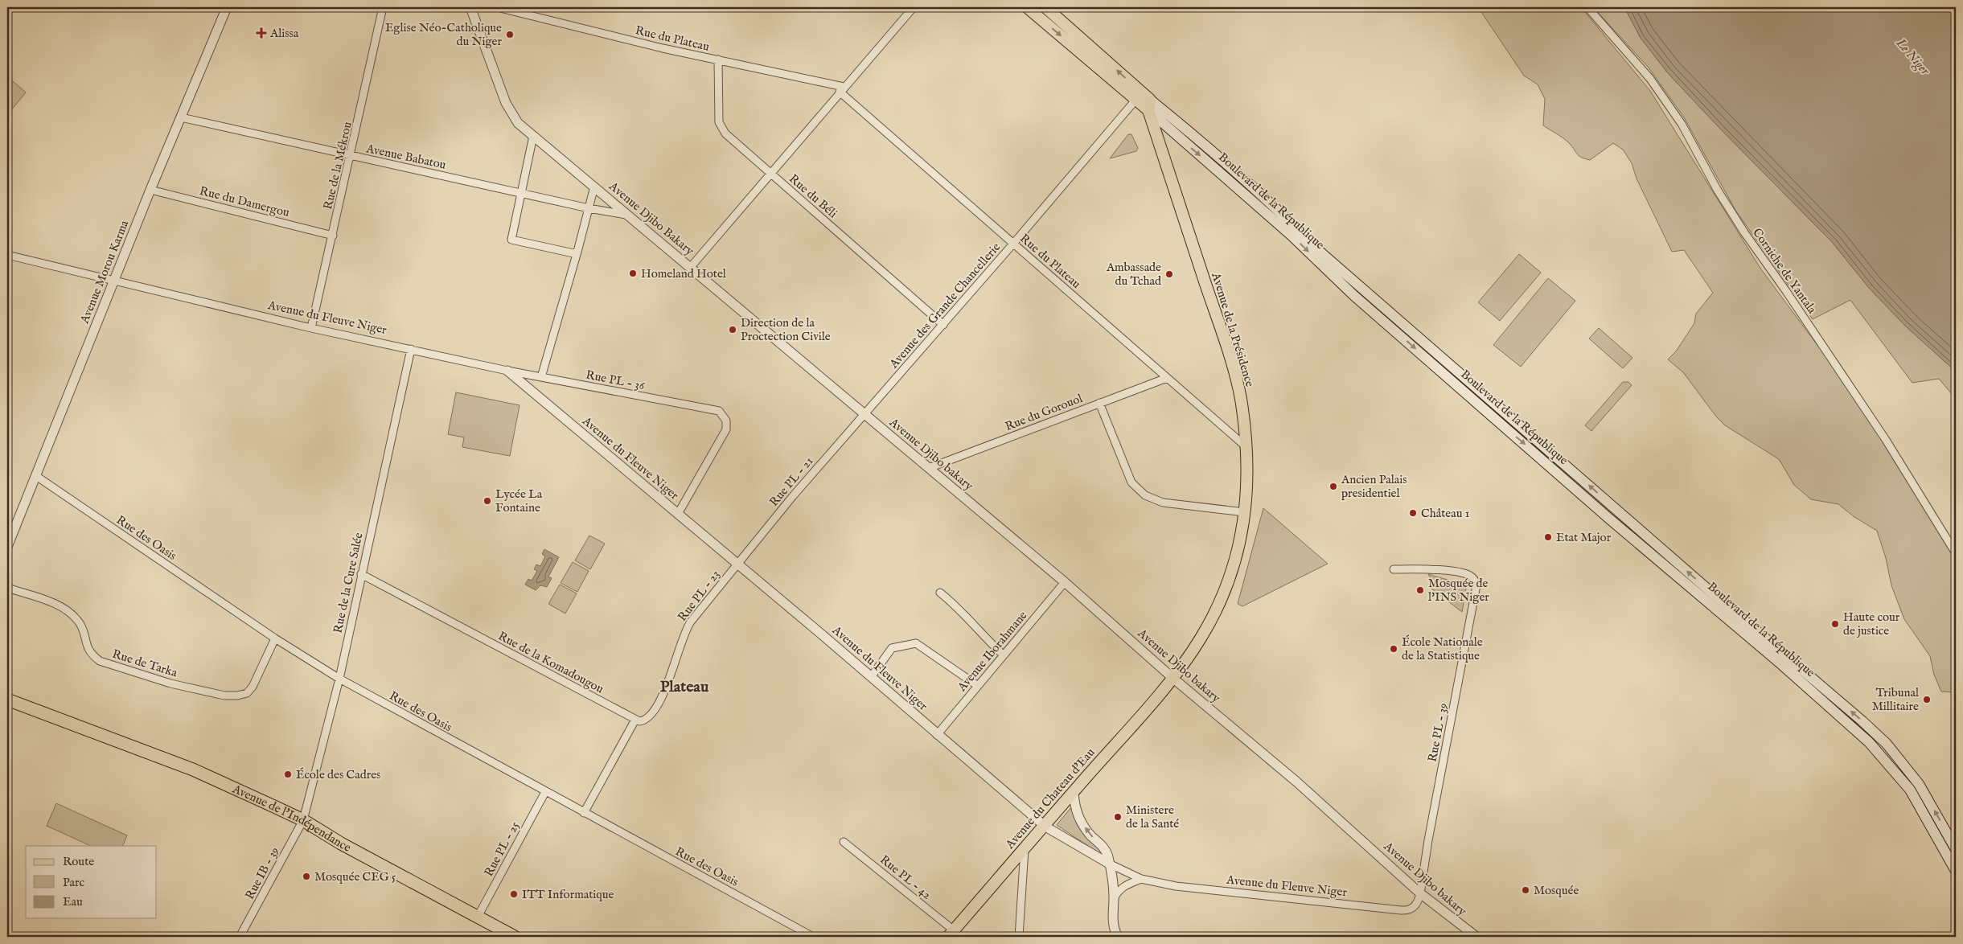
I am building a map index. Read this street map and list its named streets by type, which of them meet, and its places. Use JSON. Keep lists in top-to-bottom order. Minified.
{"streets":{"highway":["Avenue de l'Indépendance"],"main road":["Boulevard de la République","Avenue de la Présidence","Avenue du Chateau d'Eau"],"street":["Rue du Plateau","Avenue Babatou","Rue de la Mékrou","Rue du Béli","Rue du Damergou","Avenue Djibo Bakary","Corniche de Yantala","Avenue Morou Karma","Avenue des Grande Chancellerie","Avenue du Fleuve Niger","Rue PL - 36","Rue du Gorouol","Avenue Djibo bakary","Rue PL - 21","Rue des Oasis","Rue de la Cure Salée","Rue PL - 23","Avenue Iborahmane","Rue de la Komadougou","Rue de Tarka","Rue PL - 39","Rue PL - 25","Rue IB - 39","Rue PL - 42"]},"crossings":[["Rue du Plateau","Rue du Béli"],["Rue du Plateau","Avenue des Grande Chancellerie"],["Rue du Plateau","Avenue de la Présidence"],["Rue du Plateau","Rue du Gorouol"],["Avenue Babatou","Rue de la Mékrou"],["Avenue Babatou","Avenue Djibo Bakary"],["Avenue Babatou","Avenue Morou Karma"],["Rue de la Mékrou","Rue du Damergou"],["Rue de la Mékrou","Avenue du Fleuve Niger"],["Rue du Béli","Avenue des Grande Chancellerie"],["Boulevard de la République","Avenue des Grande Chancellerie"],["Boulevard de la République","Avenue de la Présidence"],["Rue du Damergou","Avenue Morou Karma"],["Avenue Djibo Bakary","Avenue des Grande Chancellerie"],["Avenue Djibo Bakary","Avenue Djibo bakary"],["Avenue Djibo Bakary","Rue PL - 21"],["Avenue Morou Karma","Avenue du Fleuve Niger"],["Avenue Morou Karma","Rue des Oasis"],["Avenue des Grande Chancellerie","Avenue de la Présidence"],["Avenue des Grande Chancellerie","Avenue Djibo bakary"],["Avenue des Grande Chancellerie","Rue PL - 21"],["Avenue du Fleuve Niger","Rue PL - 36"],["Avenue du Fleuve Niger","Avenue Djibo bakary"],["Avenue du Fleuve Niger","Rue PL - 21"],["Avenue du Fleuve Niger","Rue de la Cure Salée"],["Avenue du Fleuve Niger","Rue PL - 23"],["Avenue du Fleuve Niger","Avenue Iborahmane"],["Avenue du Fleuve Niger","Rue PL - 39"],["Avenue du Fleuve Niger","Avenue du Chateau d'Eau"],["Avenue de la Présidence","Avenue Djibo bakary"],["Avenue de la Présidence","Avenue du Chateau d'Eau"],["Rue du Gorouol","Avenue Djibo bakary"],["Avenue Djibo bakary","Rue PL - 21"],["Avenue Djibo bakary","Avenue Iborahmane"],["Avenue Djibo bakary","Rue PL - 39"],["Avenue Djibo bakary","Avenue du Chateau d'Eau"],["Rue PL - 21","Rue PL - 23"],["Rue des Oasis","Rue de la Cure Salée"],["Rue des Oasis","Rue de Tarka"],["Rue des Oasis","Rue PL - 25"],["Rue de la Cure Salée","Rue de la Komadougou"],["Rue de la Cure Salée","Avenue de l'Indépendance"],["Rue de la Cure Salée","Rue IB - 39"],["Rue PL - 23","Rue de la Komadougou"],["Avenue du Chateau d'Eau","Rue PL - 42"],["Avenue de l'Indépendance","Rue PL - 25"],["Avenue de l'Indépendance","Rue IB - 39"]],"districts":["Plateau"],"water":["Le Niger"],"places":{"health":["Alissa"],"other":["Eglise Néo-Catholique du Niger","Homeland Hotel","Ambassade du Tchad","Direction de la Proctection Civile","Ancien Palais presidentiel","Lycée La Fontaine","Château 1","Etat Major","Mosquée de l'INS Niger","Haute cour de justice","École Nationale de la Statistique","Tribunal Millitaire","École des Cadres","Ministere de la Santé","Mosquée CEG 5","Mosquée","ITT Informatique"]},"legend":["Route","Parc","Eau"]}
